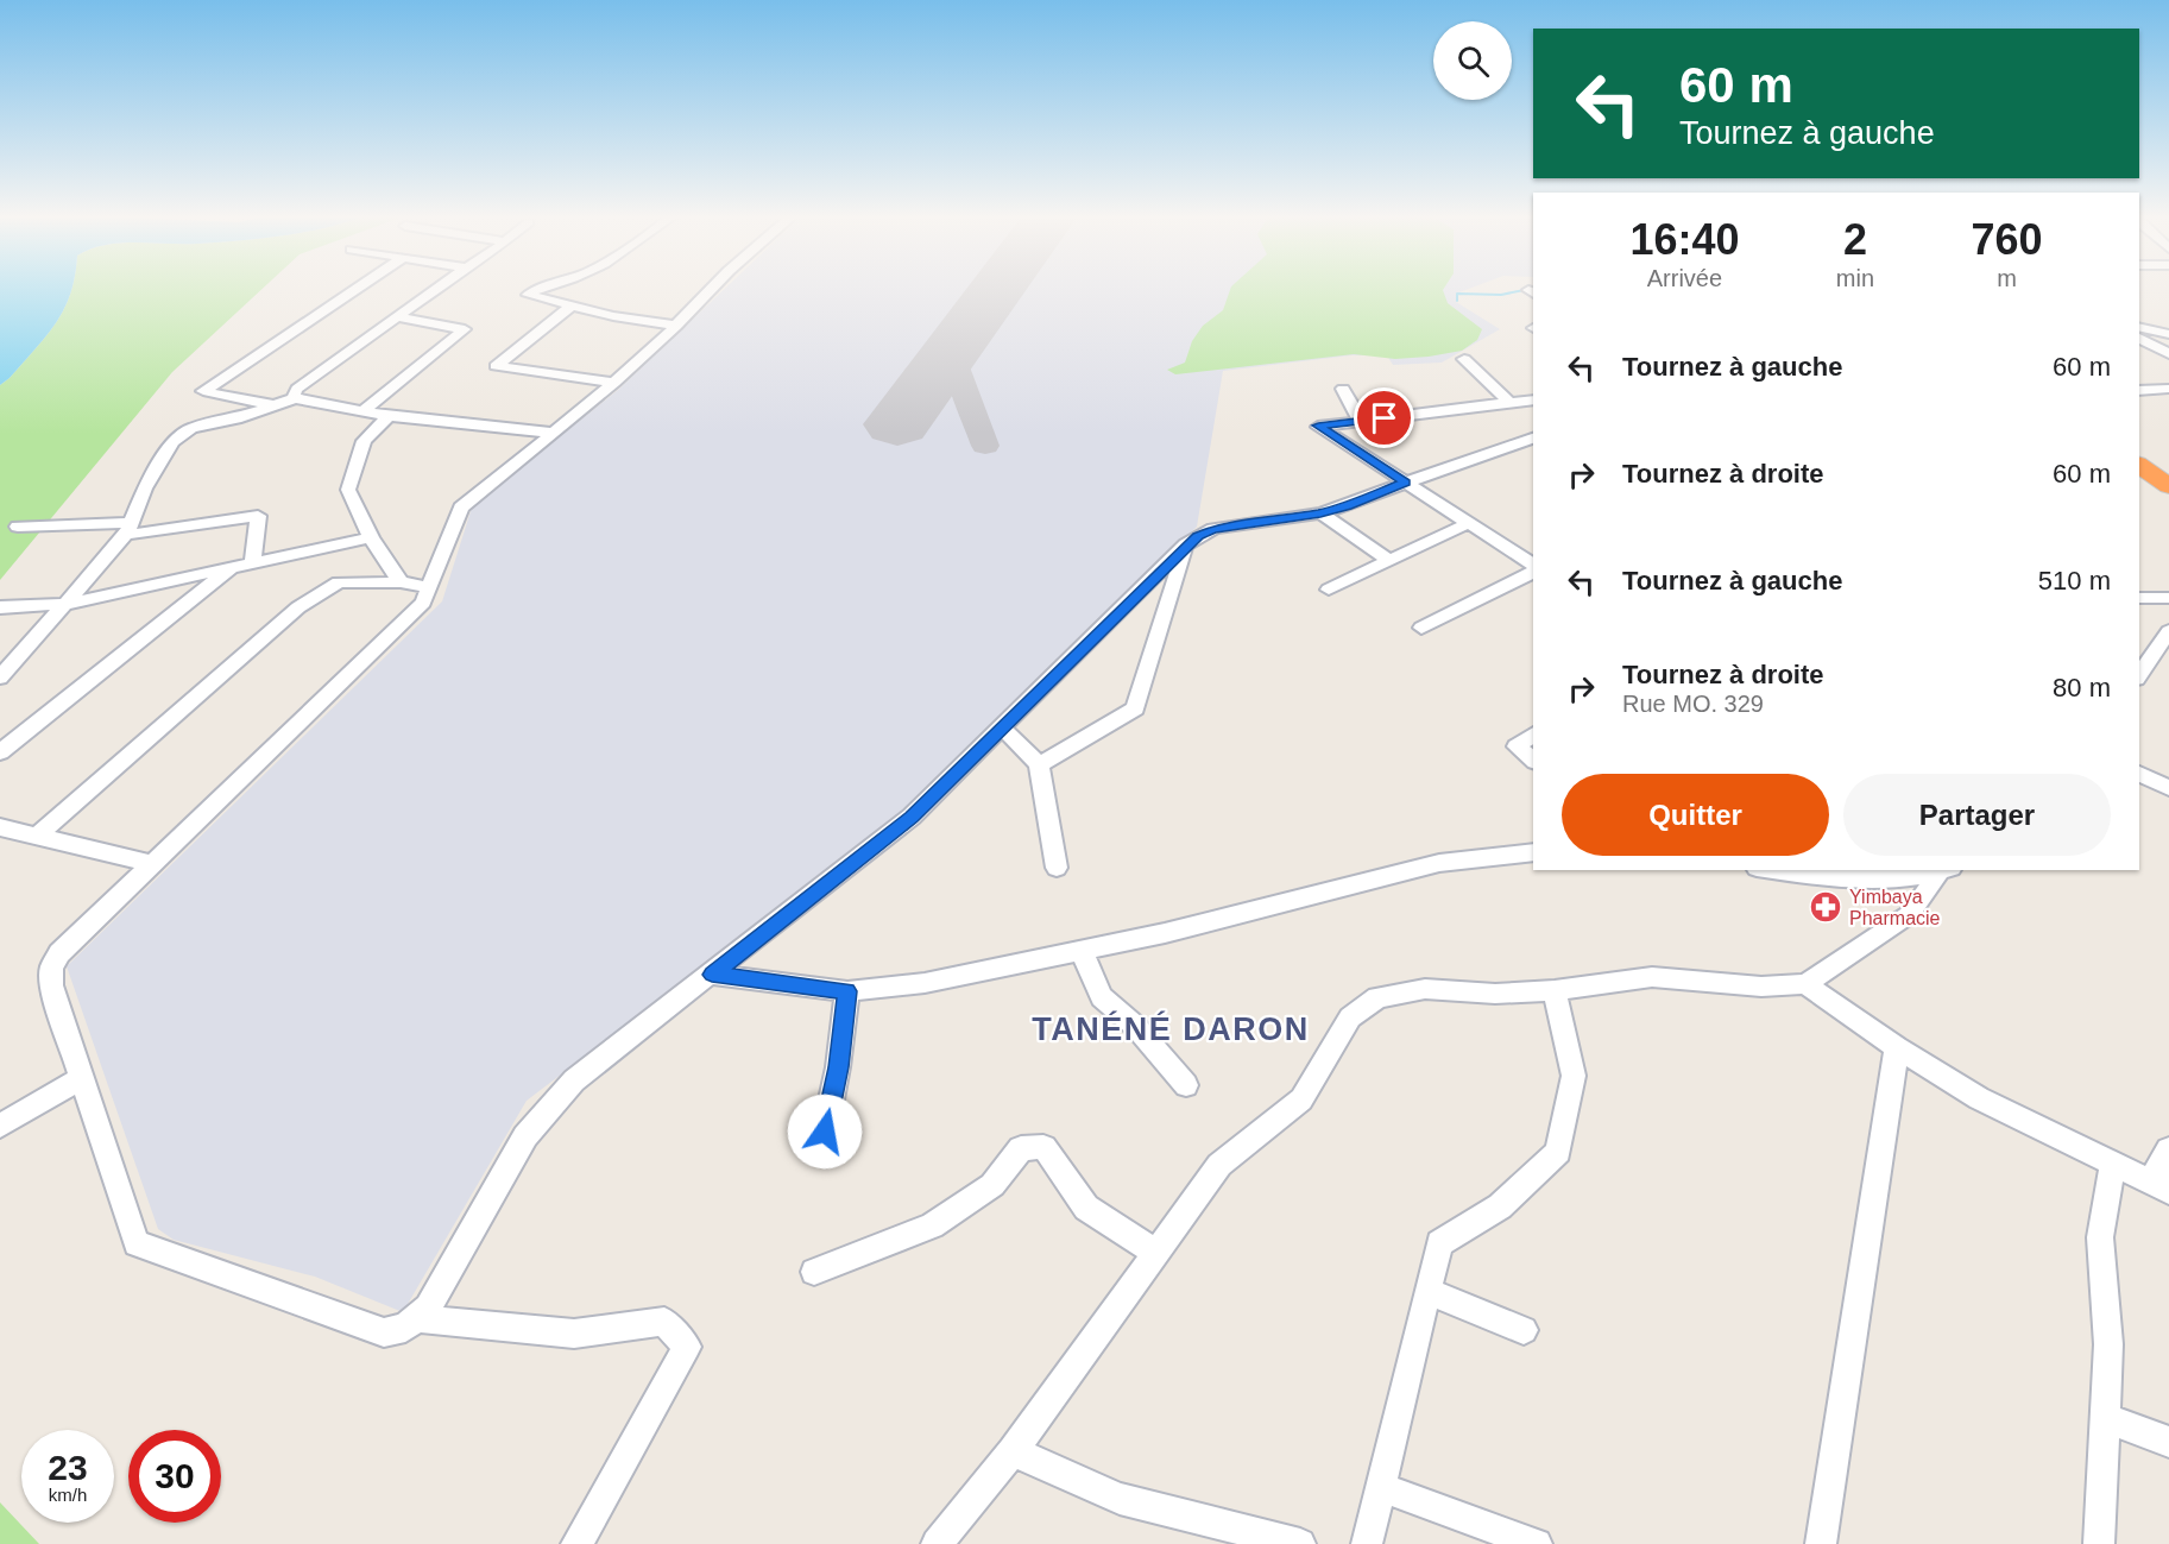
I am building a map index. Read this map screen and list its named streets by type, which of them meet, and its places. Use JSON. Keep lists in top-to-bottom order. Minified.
{"districts":["TANÉNÉ DARON"],"places":{"pharmacy":["Yimbaya Pharmacie"]},"page":{"turn":["60 m","Tournez à gauche"],"eta":["16:40","Arrivée","2","min","760","m"],"list":[{"name":"Tournez à gauche","value":"60 m"},{"name":"Tournez à droite","value":"60 m"},{"name":"Tournez à gauche","value":"510 m"},{"name":"Tournez à droite","note":"Rue MO. 329","value":"80 m"}],"buttons":["Quitter","Partager"],"speed":"23 km/h","limit":"30"}}
